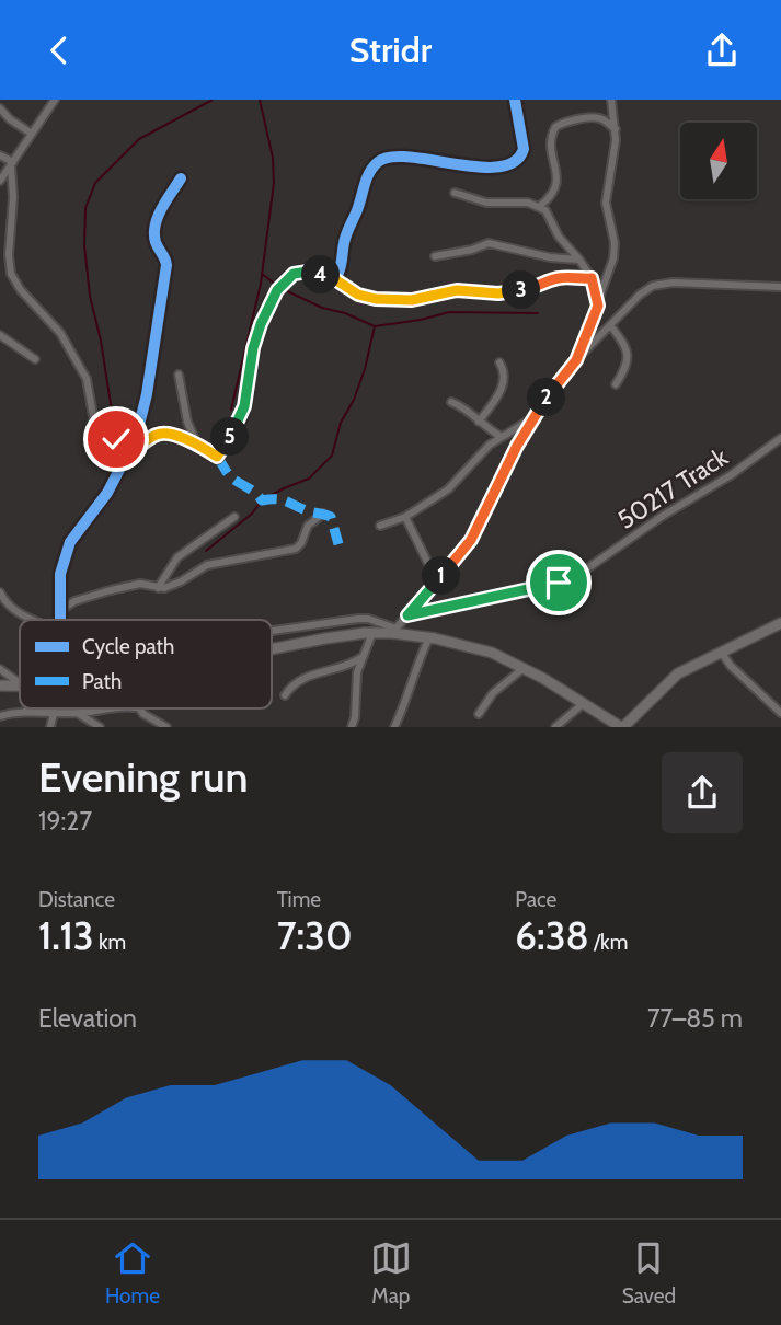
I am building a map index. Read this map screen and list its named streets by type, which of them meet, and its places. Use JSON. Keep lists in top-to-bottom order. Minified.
{"streets":{"street":["50217 Track"]},"legend":["Cycle path","Path"],"north":"top","page":{"header":"Stridr","pins":["4","3","2","5","1"],"heading":["Evening run","19:27"],"stats":[["Distance","1.13 km"],["Time","7:30"],["Pace","6:38 /km"]],"chart":["Elevation","77–85 m"],"tabs":["Home","Map","Saved"]}}
